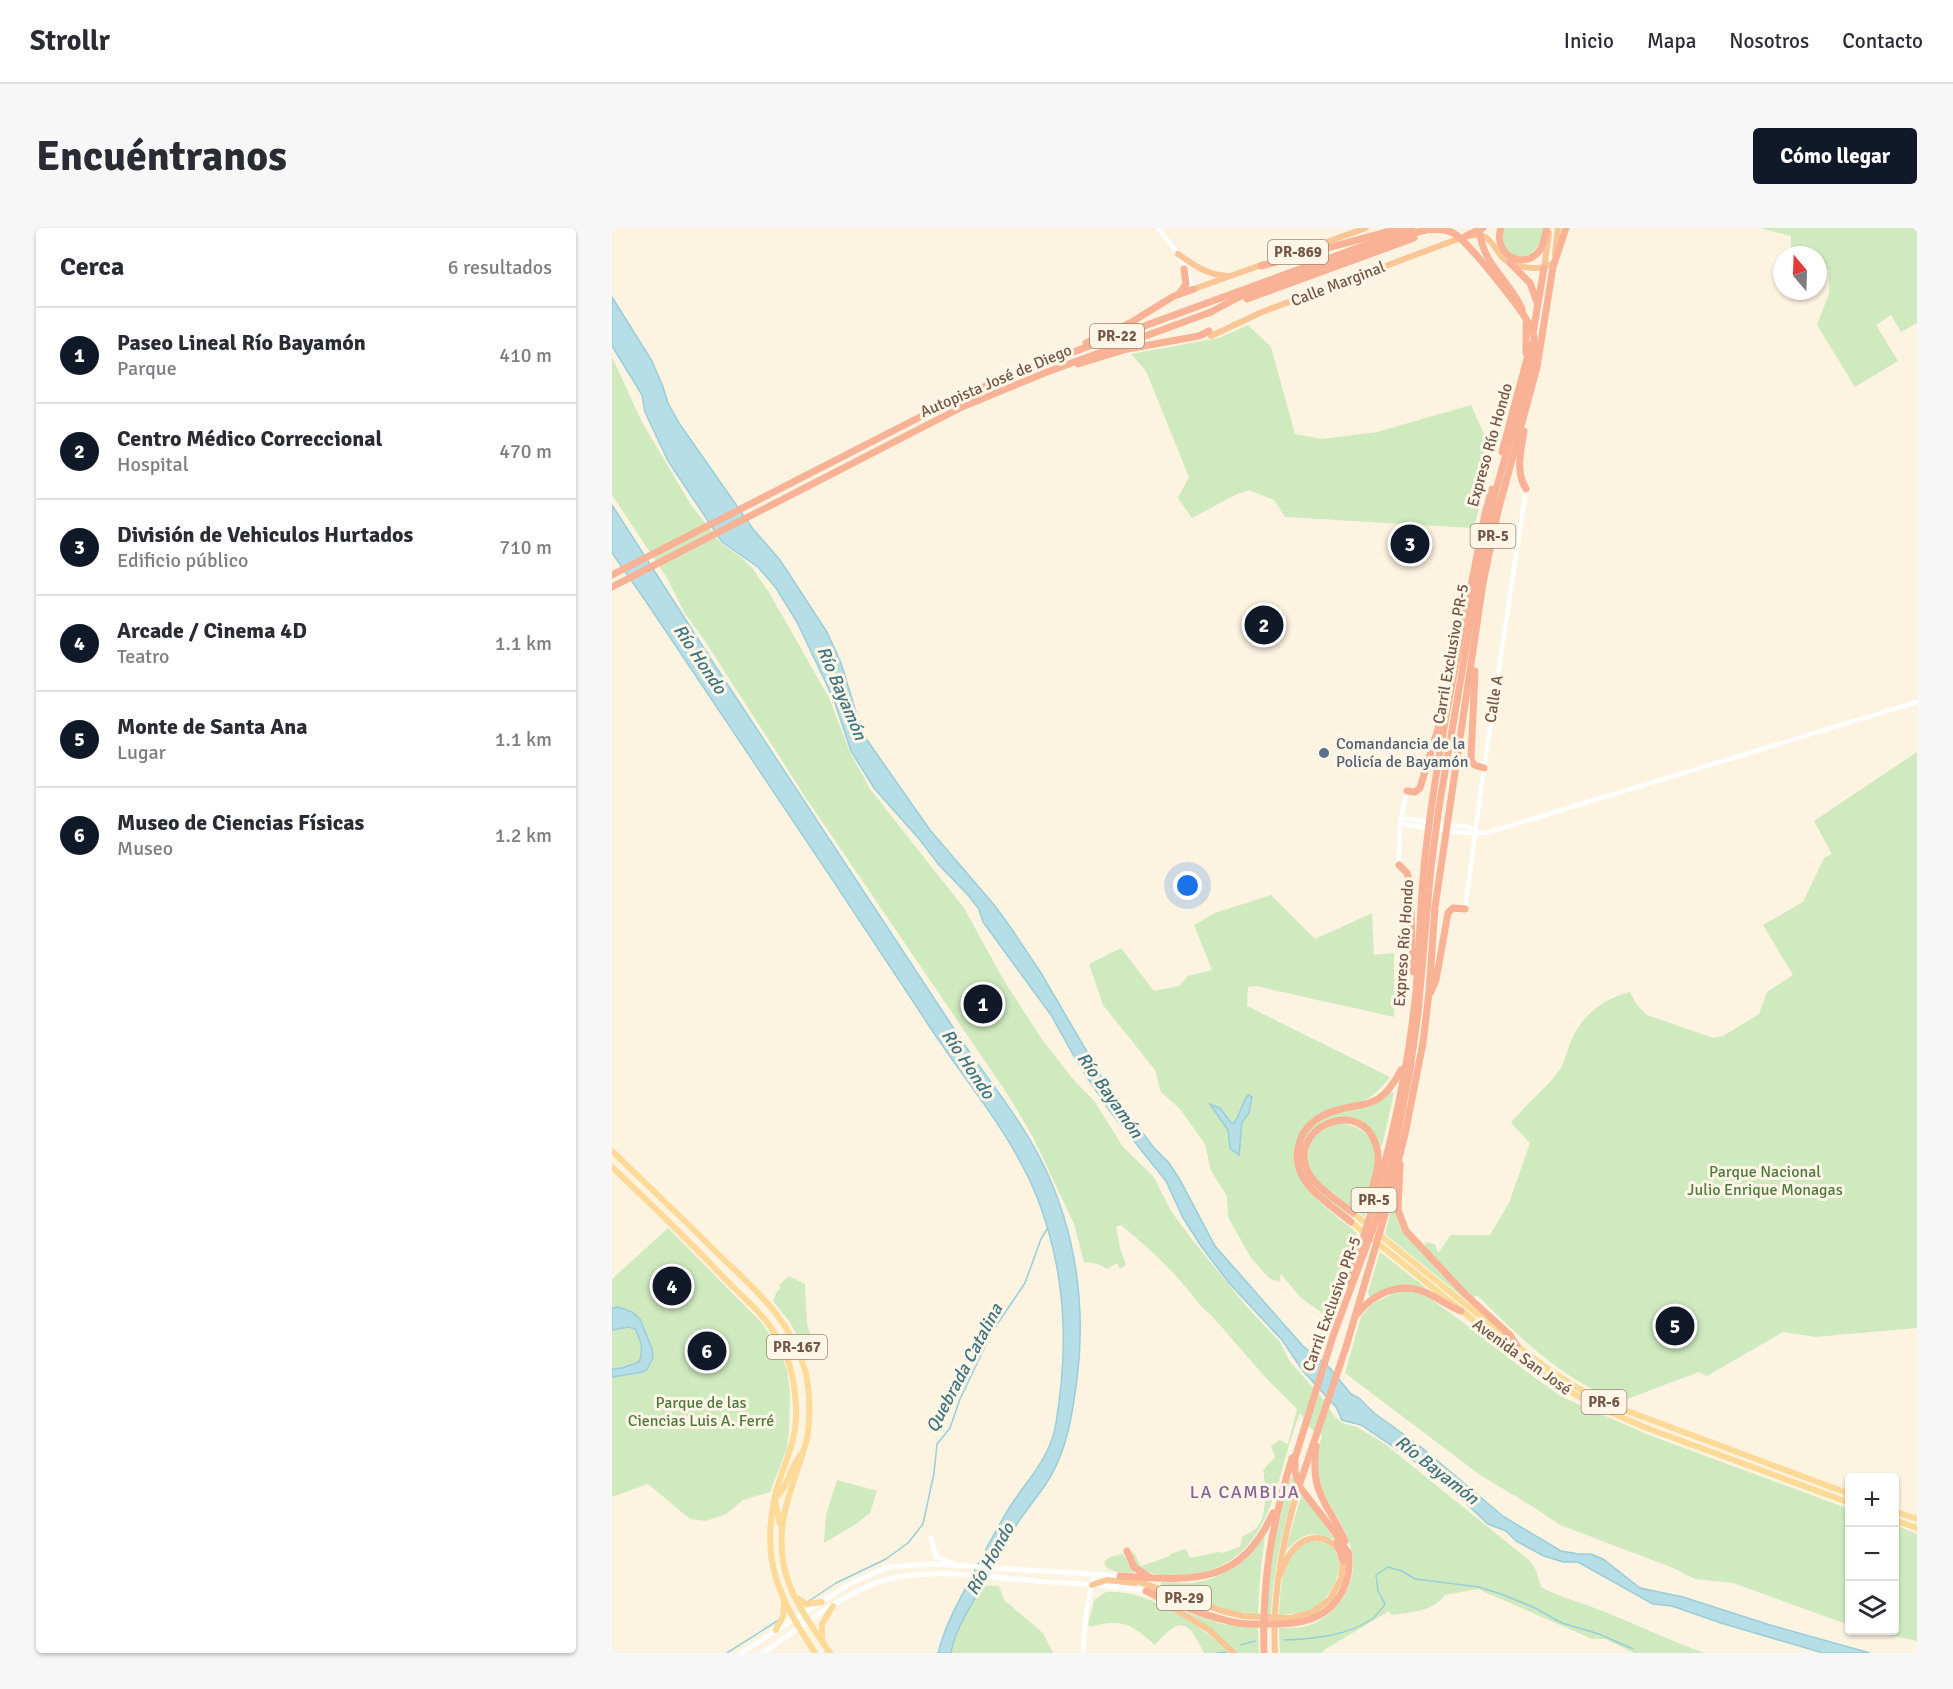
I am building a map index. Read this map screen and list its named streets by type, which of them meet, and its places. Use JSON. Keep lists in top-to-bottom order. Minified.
{"streets":{"highway":["PR-869","Calle Marginal","PR-22","Autopista José de Diego","Expreso Río Hondo","PR-5","Carril Exclusivo PR-5","PR-29"],"main road":["PR-167","Avenida San José","PR-6"],"street":["Calle A"]},"crossings":[["Expreso Río Hondo","Carril Exclusivo PR-5"],["PR-167","PR-29"]],"districts":["LA CAMBIJA"],"water":["Río Hondo","Río Bayamón","Quebrada Catalina"],"parks":["Parque Nacional Julio Enrique Monagas","Parque de las Ciencias Luis A. Ferré"],"places":["Comandancia de la Policía de Bayamón"],"north":"top","page":{"header":"Strollr","nav":["Inicio","Mapa","Nosotros","Contacto"],"buttons":"Cómo llegar","title":"Encuéntranos","heading":["Cerca","6 resultados"],"list":[{"mark":"1","name":"Paseo Lineal Río Bayamón","note":"Parque","value":"410 m"},{"mark":"2","name":"Centro Médico Correccional","note":"Hospital","value":"470 m"},{"mark":"3","name":"División de Vehiculos Hurtados","note":"Edificio público","value":"710 m"},{"mark":"4","name":"Arcade / Cinema 4D","note":"Teatro","value":"1.1 km"},{"mark":"5","name":"Monte de Santa Ana","note":"Lugar","value":"1.1 km"},{"mark":"6","name":"Museo de Ciencias Físicas","note":"Museo","value":"1.2 km"}],"pins":["3","2","1","4","5","6"],"map_buttons":["+","−"]}}
